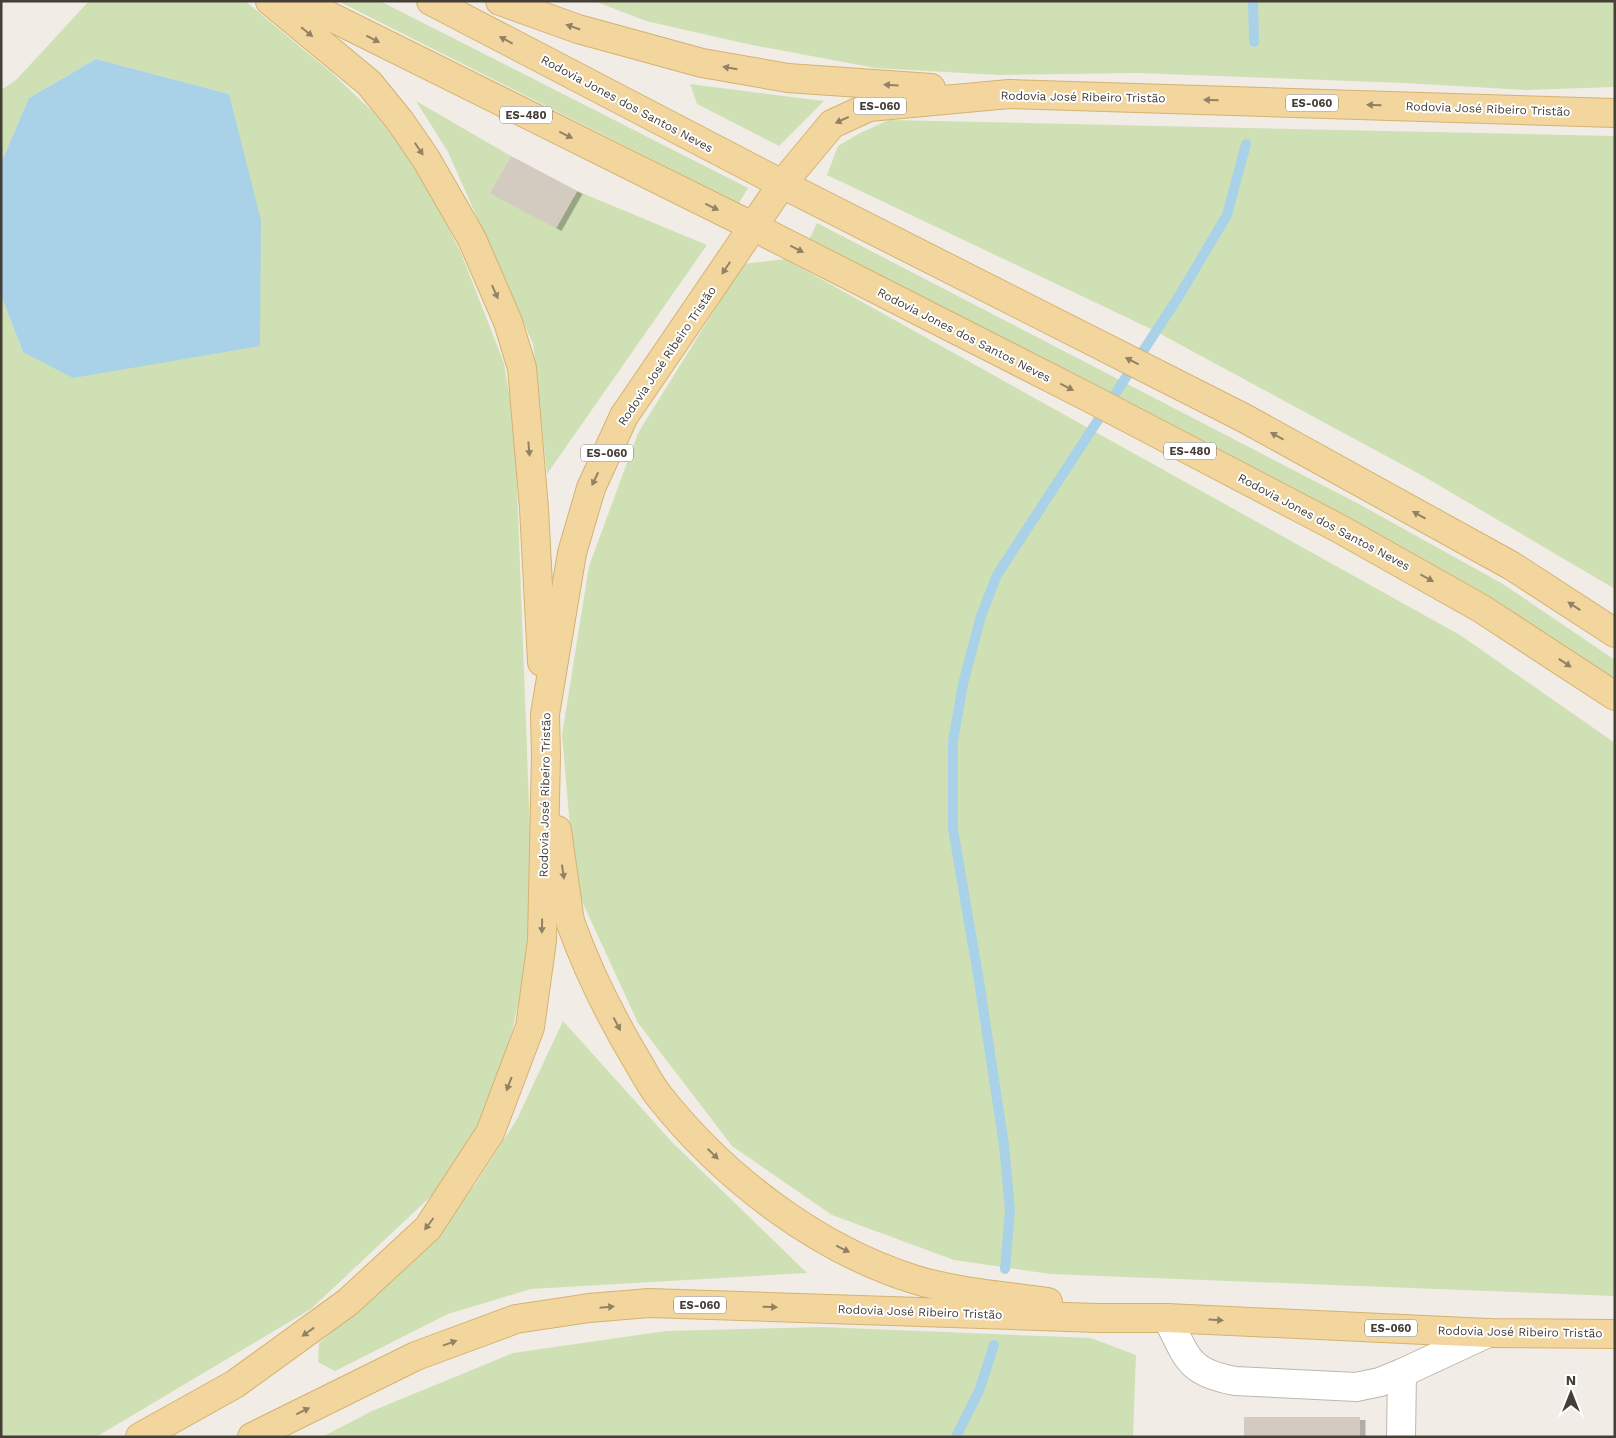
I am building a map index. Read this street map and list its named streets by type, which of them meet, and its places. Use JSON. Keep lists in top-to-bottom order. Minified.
{"streets":{"main road":["Rodovia José Ribeiro Tristão","ES-060","Rodovia Jones dos Santos Neves","ES-480"]},"crossings":[["Rodovia José Ribeiro Tristão","Rodovia Jones dos Santos Neves"]],"north":"top"}
